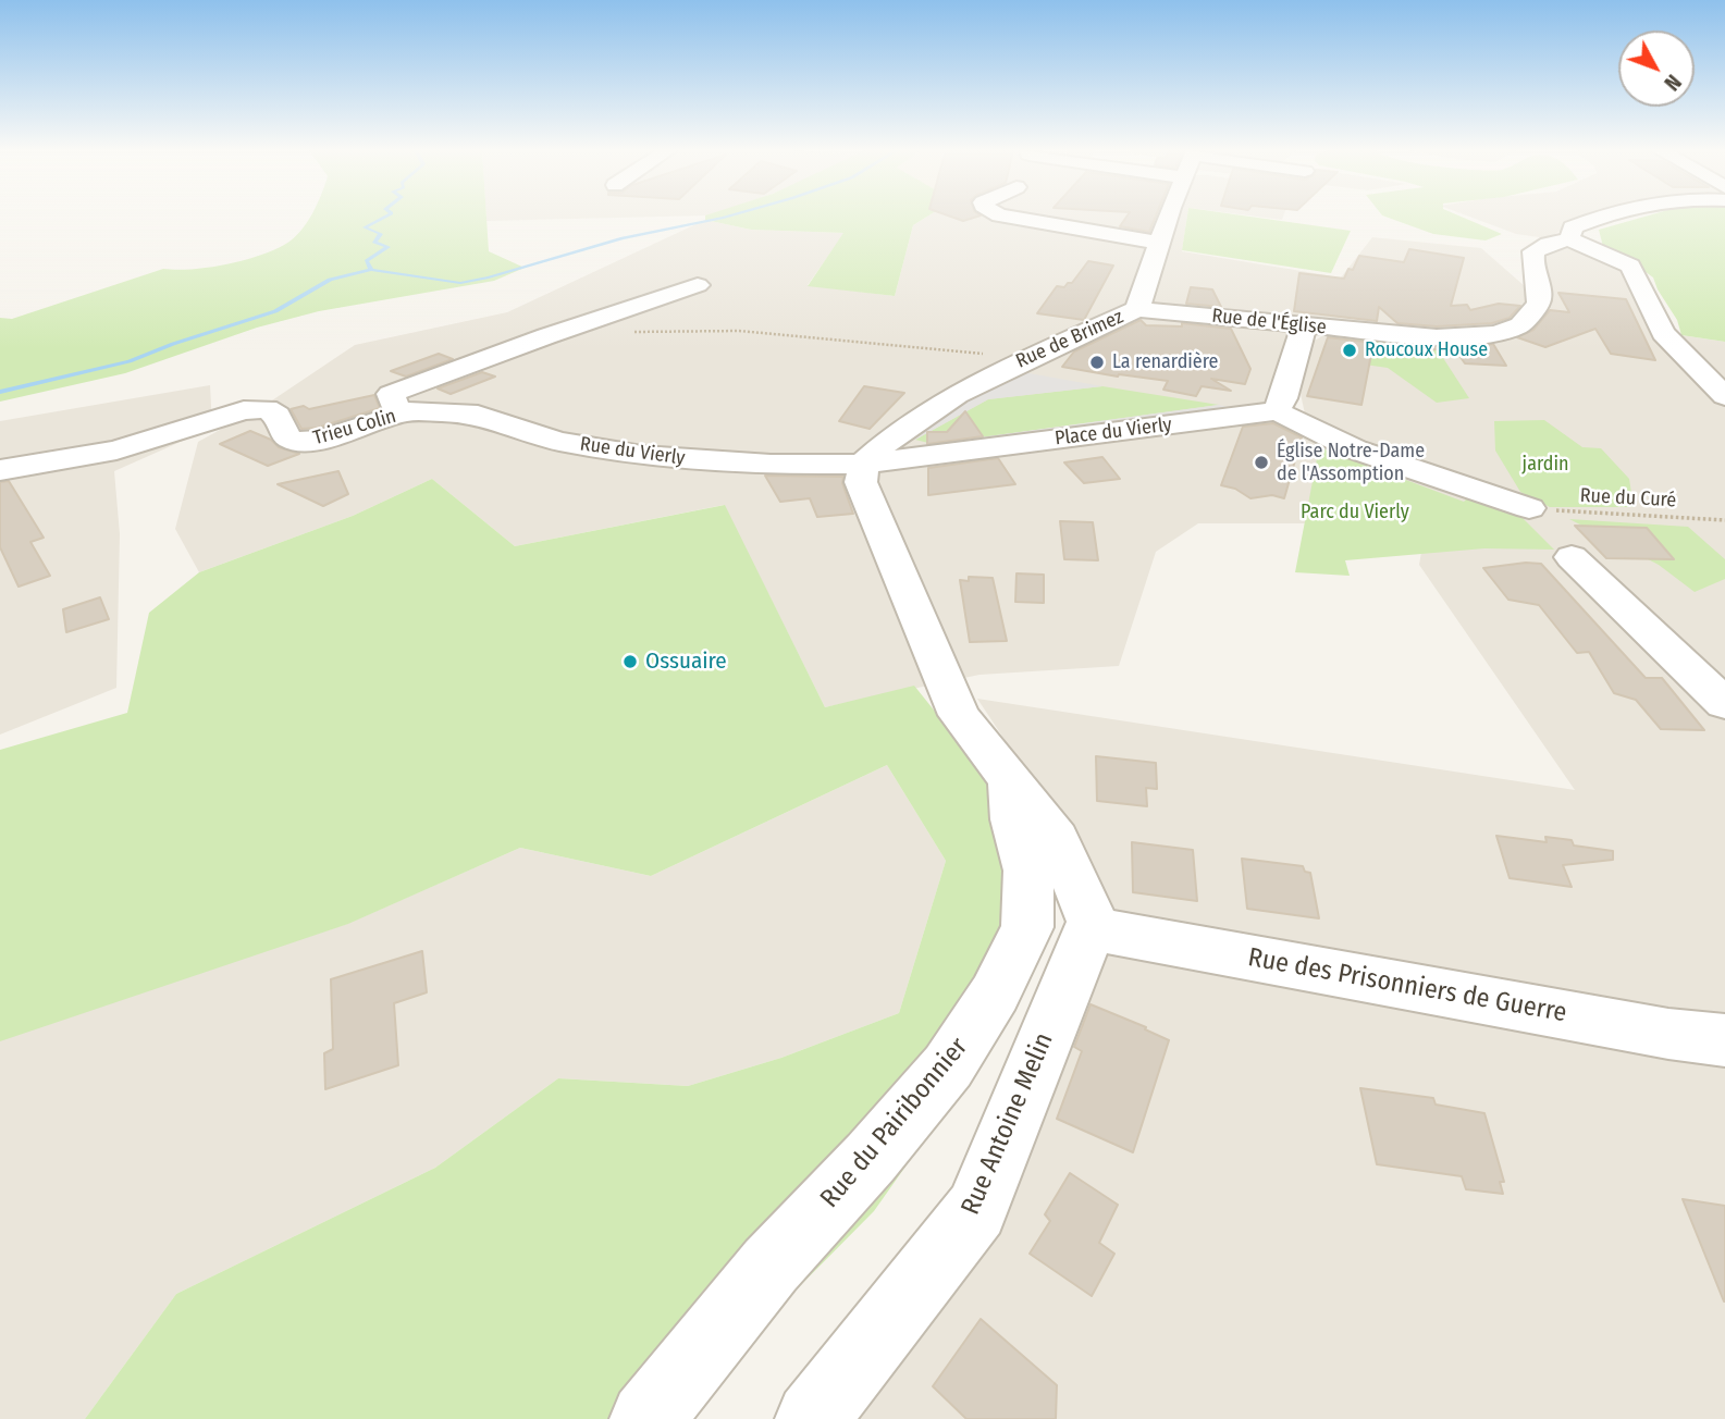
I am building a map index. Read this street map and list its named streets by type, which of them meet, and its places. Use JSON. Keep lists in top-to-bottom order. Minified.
{"streets":{"street":["Rue de l'Église","Rue de Brimez","Trieu Colin","Place du Vierly","Rue du Vierly","Rue des Prisonniers de Guerre","Rue du Pairibonnier","Rue Antoine Melin"],"path":["Rue du Curé"]},"crossings":[["Rue de l'Église","Rue de Brimez"],["Rue de Brimez","Place du Vierly"],["Rue de Brimez","Rue du Vierly"],["Trieu Colin","Rue du Vierly"],["Place du Vierly","Rue du Vierly"],["Rue des Prisonniers de Guerre","Rue Antoine Melin"]],"parks":["jardin","Parc du Vierly"],"places":["Roucoux House","La renardière","Église Notre-Dame de l'Assomption","Ossuaire"],"north":"bottom right"}
